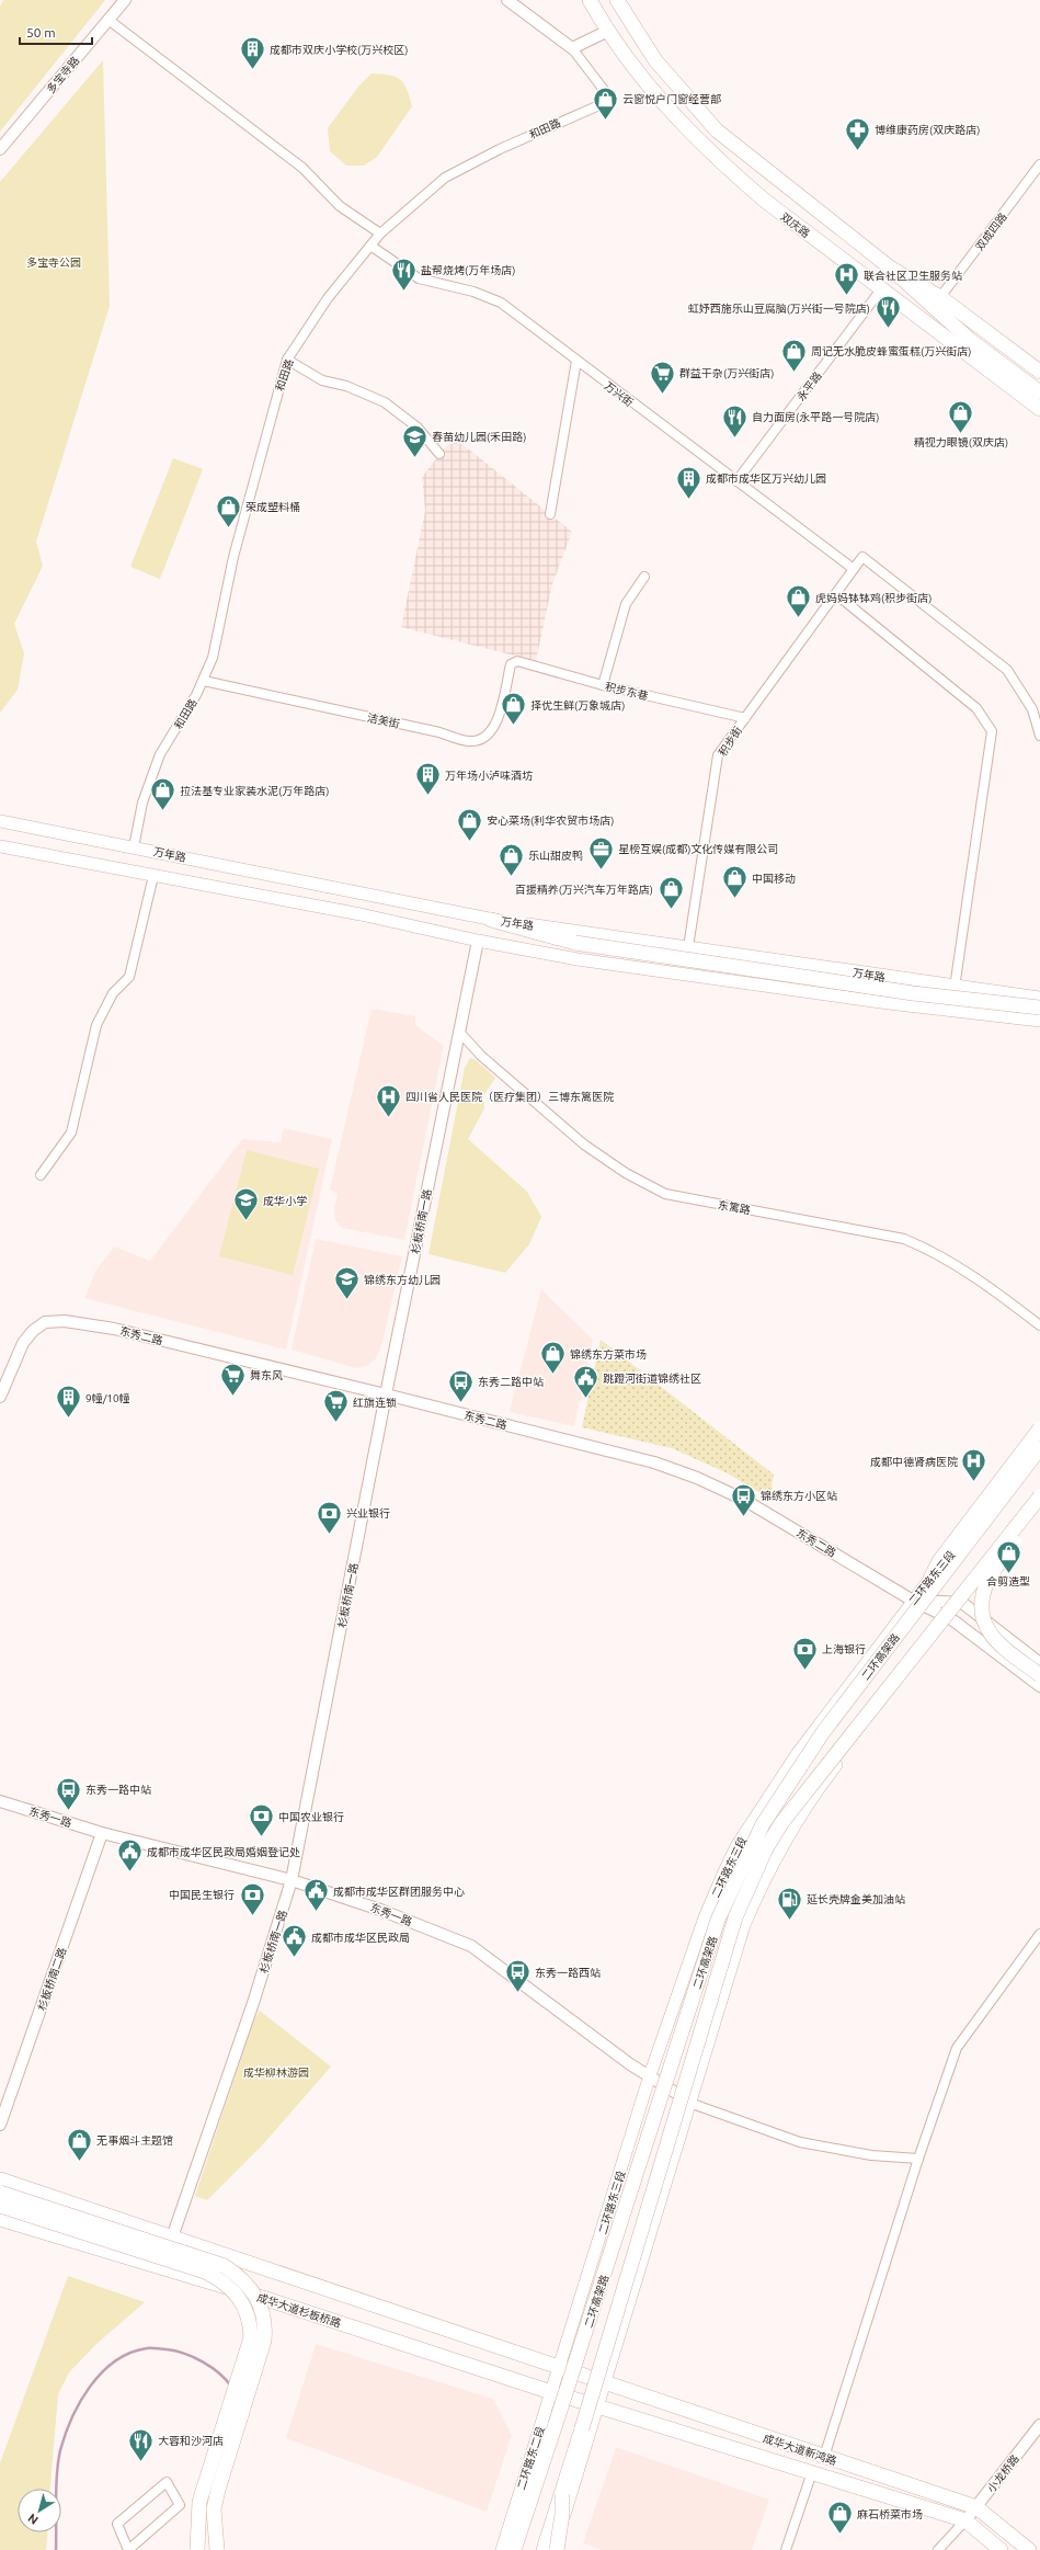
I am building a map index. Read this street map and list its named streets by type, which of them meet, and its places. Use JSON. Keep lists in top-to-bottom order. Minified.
{"streets":{"main road":["双庆路","万年路","二环路东三段","二环高架路","成华大道杉板桥路","成华大道新鸿路","二环路东二段"],"street":["多宝寺路","和田路","双成四路","永平路","万兴街","积步东巷","洁美街","积步街","东篱路","杉板桥南一路","东秀二路","东秀一路","杉板桥南二路","小龙桥路"]},"crossings":[["和田路","万兴街"],["和田路","洁美街"],["和田路","万年路"],["双庆路","永平路"],["永平路","万兴街"],["万兴街","积步街"],["积步东巷","洁美街"],["积步东巷","积步街"],["积步街","万年路"],["东篱路","杉板桥南一路"],["杉板桥南一路","东秀二路"],["杉板桥南一路","东秀一路"],["东秀二路","二环路东三段"],["二环路东三段","东秀一路"],["二环路东三段","成华大道新鸿路"],["二环路东三段","二环路东二段"],["东秀一路","杉板桥南二路"],["成华大道杉板桥路","成华大道新鸿路"],["成华大道杉板桥路","二环路东二段"],["成华大道新鸿路","二环路东二段"],["成华大道新鸿路","小龙桥路"]],"parks":["多宝寺公园","成华柳林游园"],"places":{"building":["成都市双庆小学校(万兴校区)","成都市成华区万兴幼儿园","万年场小泸味酒坊","9幢/10幢"],"shop":["云窗悦户门窗经营部","周记无水脆皮蜂蜜蛋糕(万兴街店)","精视力眼镜(双庆店)","荣成塑料桶","虎妈妈钵钵鸡(积步街店)","择优生鲜(万象城店)","拉法基专业家装水泥(万年路店)","安心菜场(利华农贸市场店)","乐山甜皮鸭","中国移动","百援精养(万兴汽车万年路店)","锦绣东方菜市场","合剪造型","无事烟斗主题馆","麻石桥菜市场"],"pharmacy":["博维康药房(双庆路店)"],"restaurant":["盐帮烧烤(万年场店)","虹妤西施乐山豆腐脑(万兴街一号院店)","自力面房(永平路一号院店)","大蓉和沙河店"],"hospital":["联合社区卫生服务站","四川省人民医院（医疗集团）三博东篱医院","成都中德肾病医院"],"supermarket":["群益干杂(万兴街店)","舞东风","红旗连锁"],"school or university":["春苗幼儿园(禾田路)","成华小学","锦绣东方幼儿园"],"office":["星榜互娱(成都)文化传媒有限公司"],"public building":["跳蹬河街道锦绣社区","成都市成华区民政局婚姻登记处","成都市成华区群团服务中心","成都市成华区民政局"],"bus stop":["东秀二路中站","锦绣东方小区站","东秀一路中站","东秀一路西站"],"bank":["兴业银行","上海银行","中国农业银行","中国民生银行"],"fuel station":["延长壳牌金美加油站"]},"scale_bar":"50 m","north":"bottom left"}
